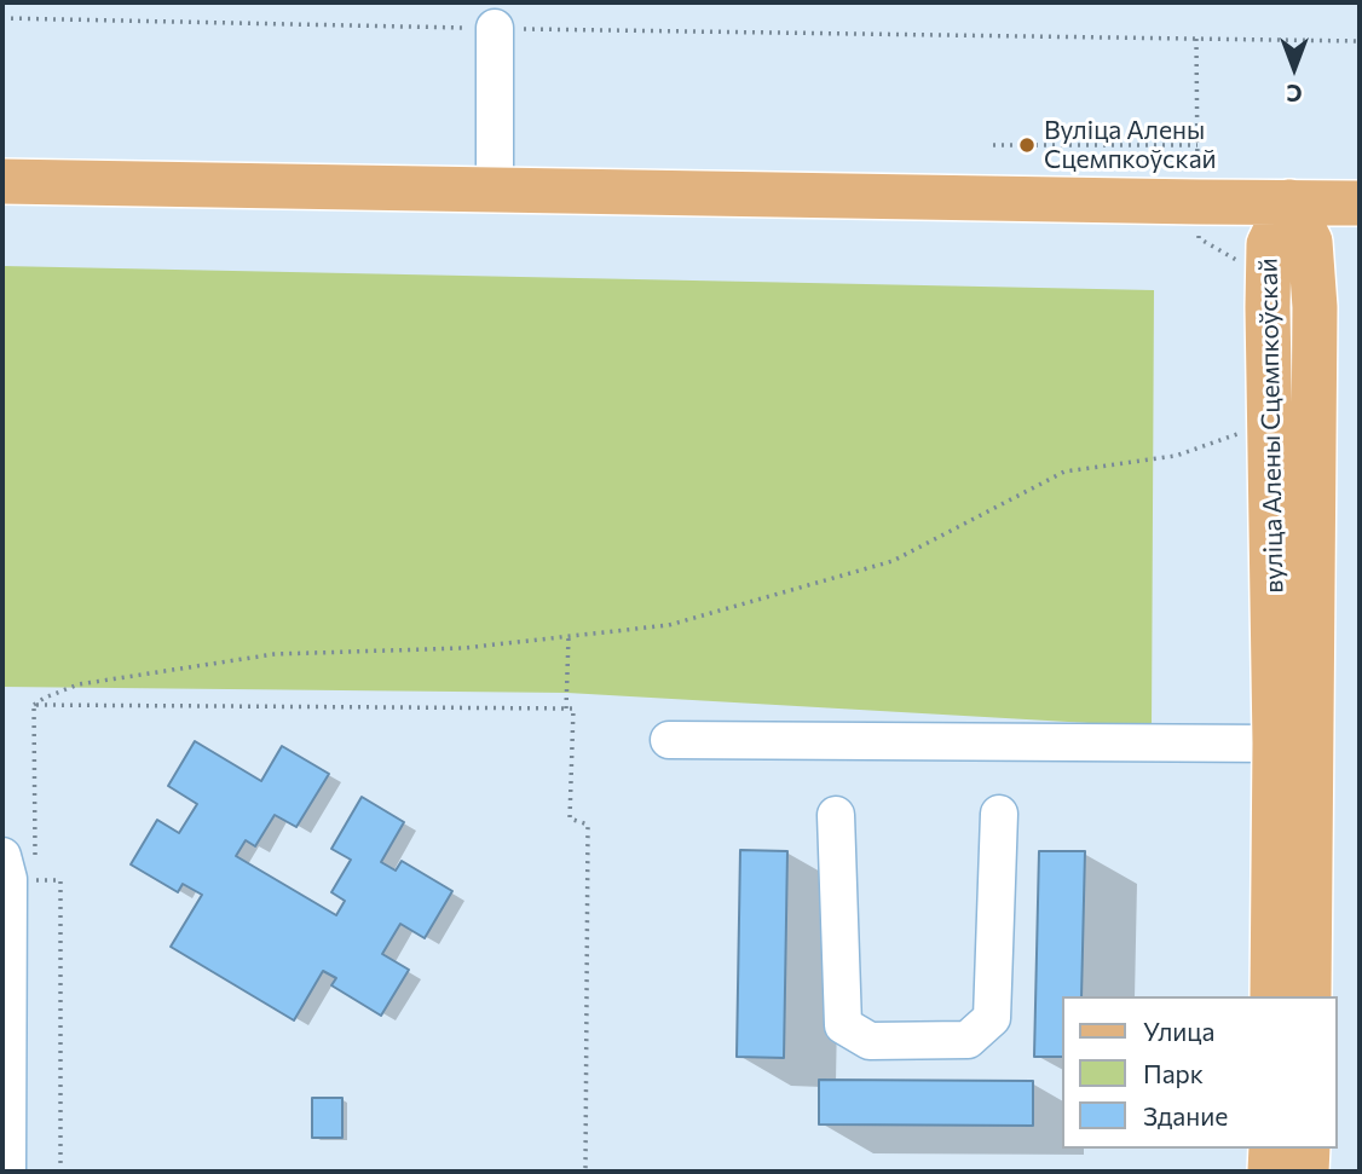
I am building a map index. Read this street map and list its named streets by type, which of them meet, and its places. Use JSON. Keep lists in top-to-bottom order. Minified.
{"streets":{"main road":["вуліца Алены Сцемпкоўскай"]},"places":["Вуліца Алены Сцемпкоўскай"],"legend":["Улица","Парк","Здание"],"north":"bottom"}
